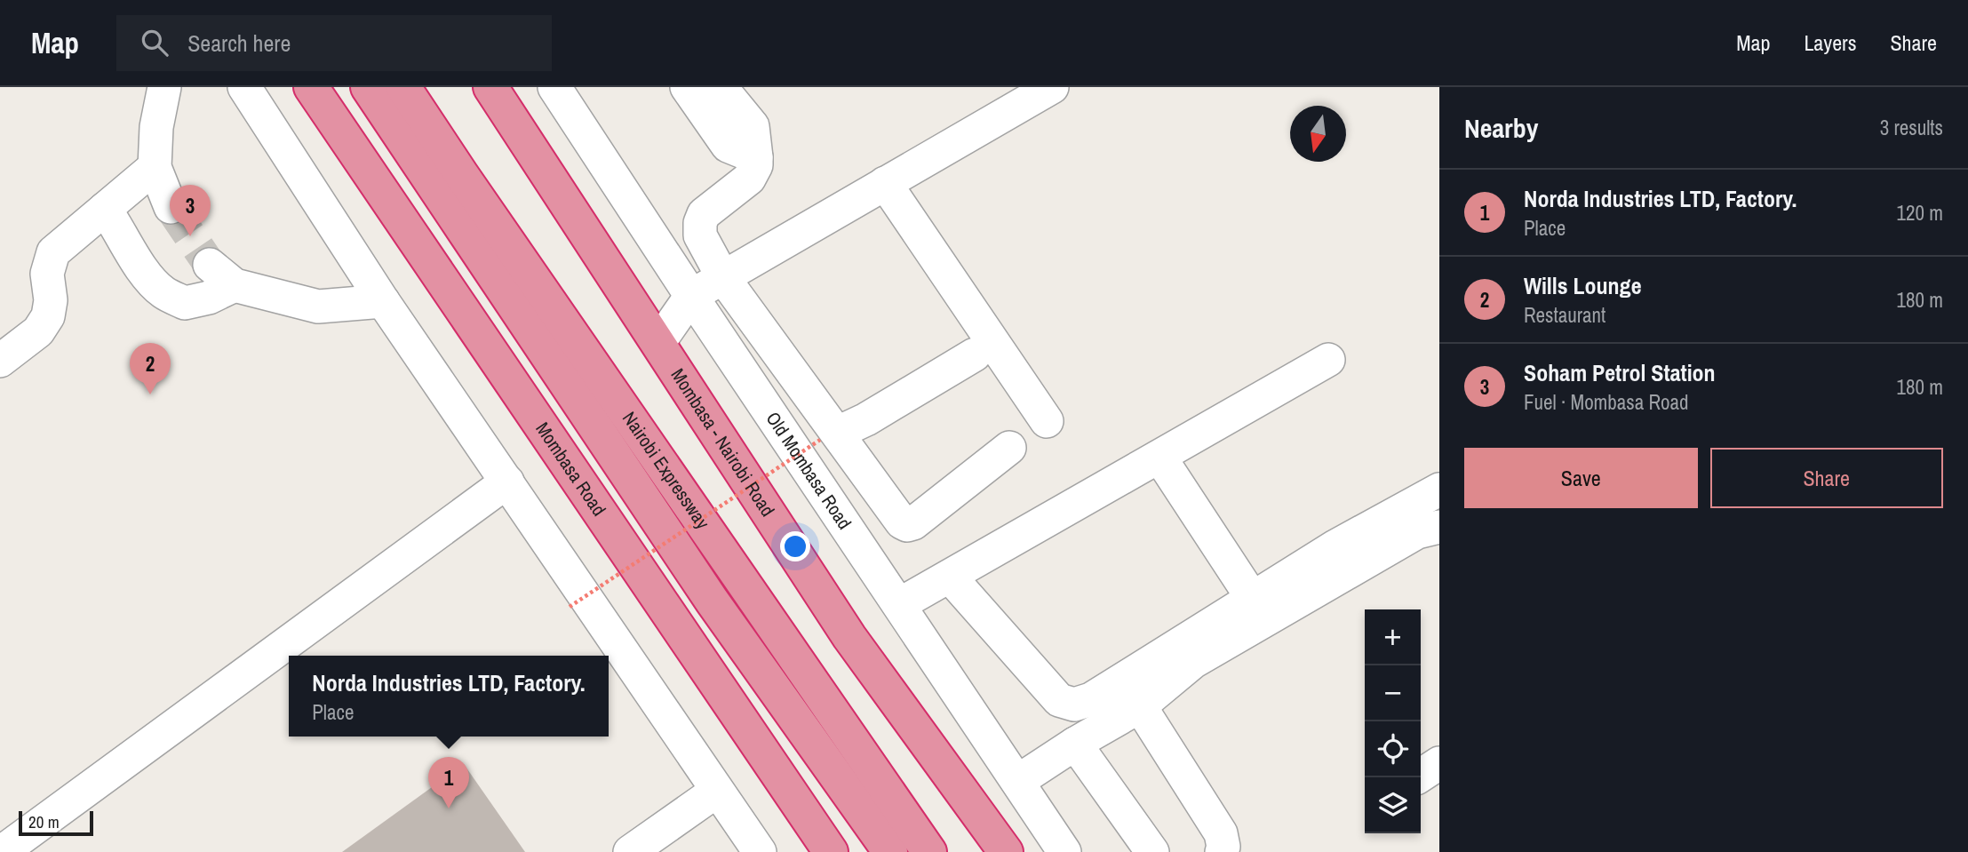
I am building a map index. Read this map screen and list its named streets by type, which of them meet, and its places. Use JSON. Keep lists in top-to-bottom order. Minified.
{"streets":{"highway":["Mombasa - Nairobi Road","Mombasa Road","Nairobi Expressway"],"street":["Old Mombasa Road"]},"scale_bar":"20 m","north":"bottom","page":{"header":"Map","search":"Search here","nav":["Map","Layers","Share"],"heading":["Nearby","3 results"],"list":[{"mark":"1","name":"Norda Industries LTD, Factory.","note":"Place","value":"120 m"},{"mark":"2","name":"Wills Lounge","note":"Restaurant","value":"180 m"},{"mark":"3","name":"Soham Petrol Station","note":"Fuel · Mombasa Road","value":"180 m"}],"pins":["3","2","1"],"buttons":["Save","Share"],"map_buttons":["+","−"],"popup":["Norda Industries LTD, Factory.","Place"],"scale":"20 m"}}
